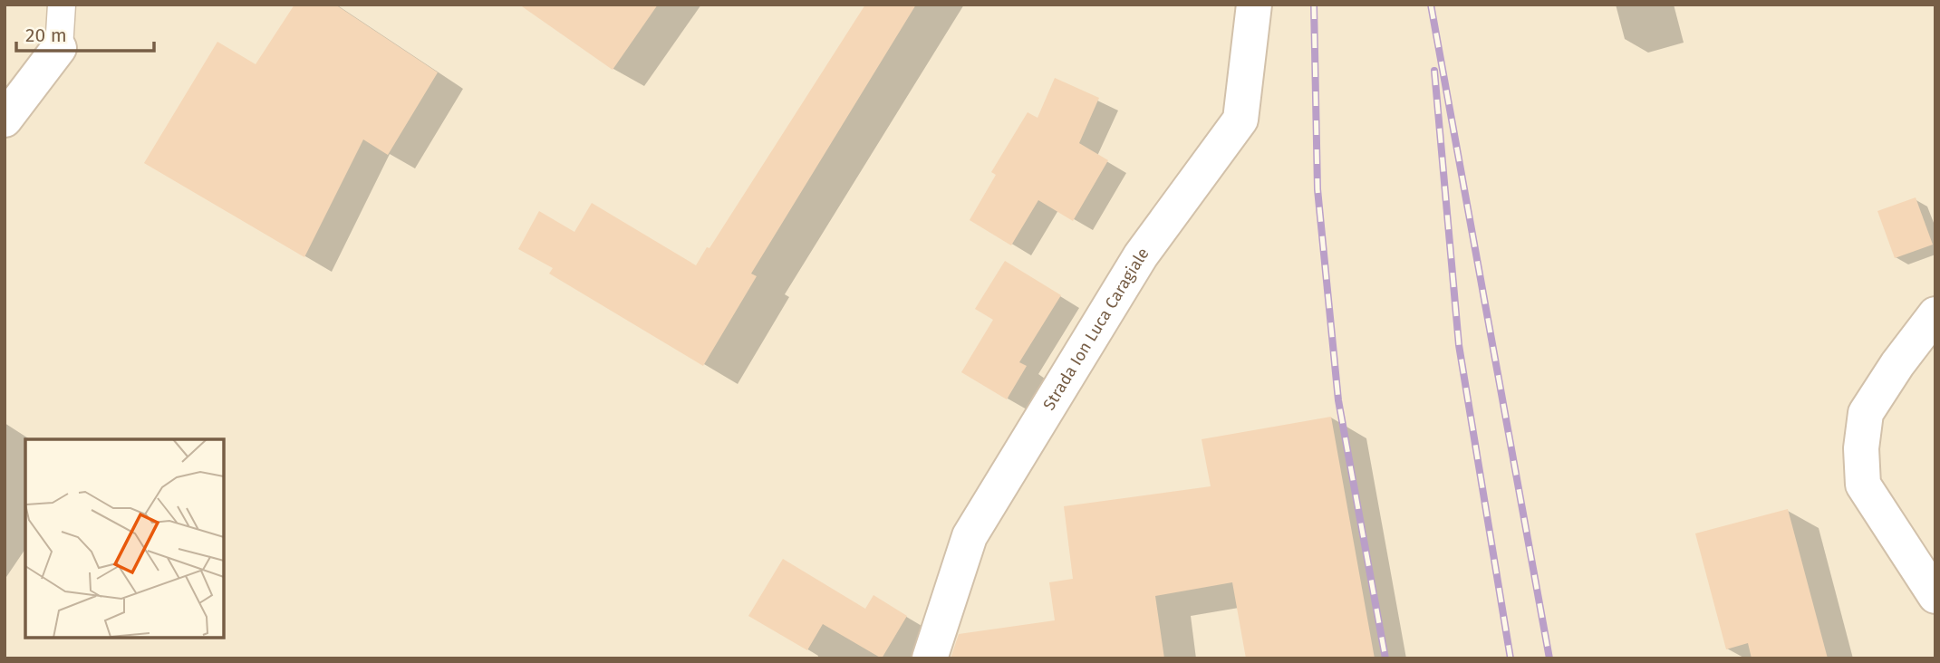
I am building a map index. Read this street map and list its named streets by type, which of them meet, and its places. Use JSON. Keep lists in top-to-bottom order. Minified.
{"streets":{"street":["Strada Ion Luca Caragiale"]},"scale_bar":"20 m"}
